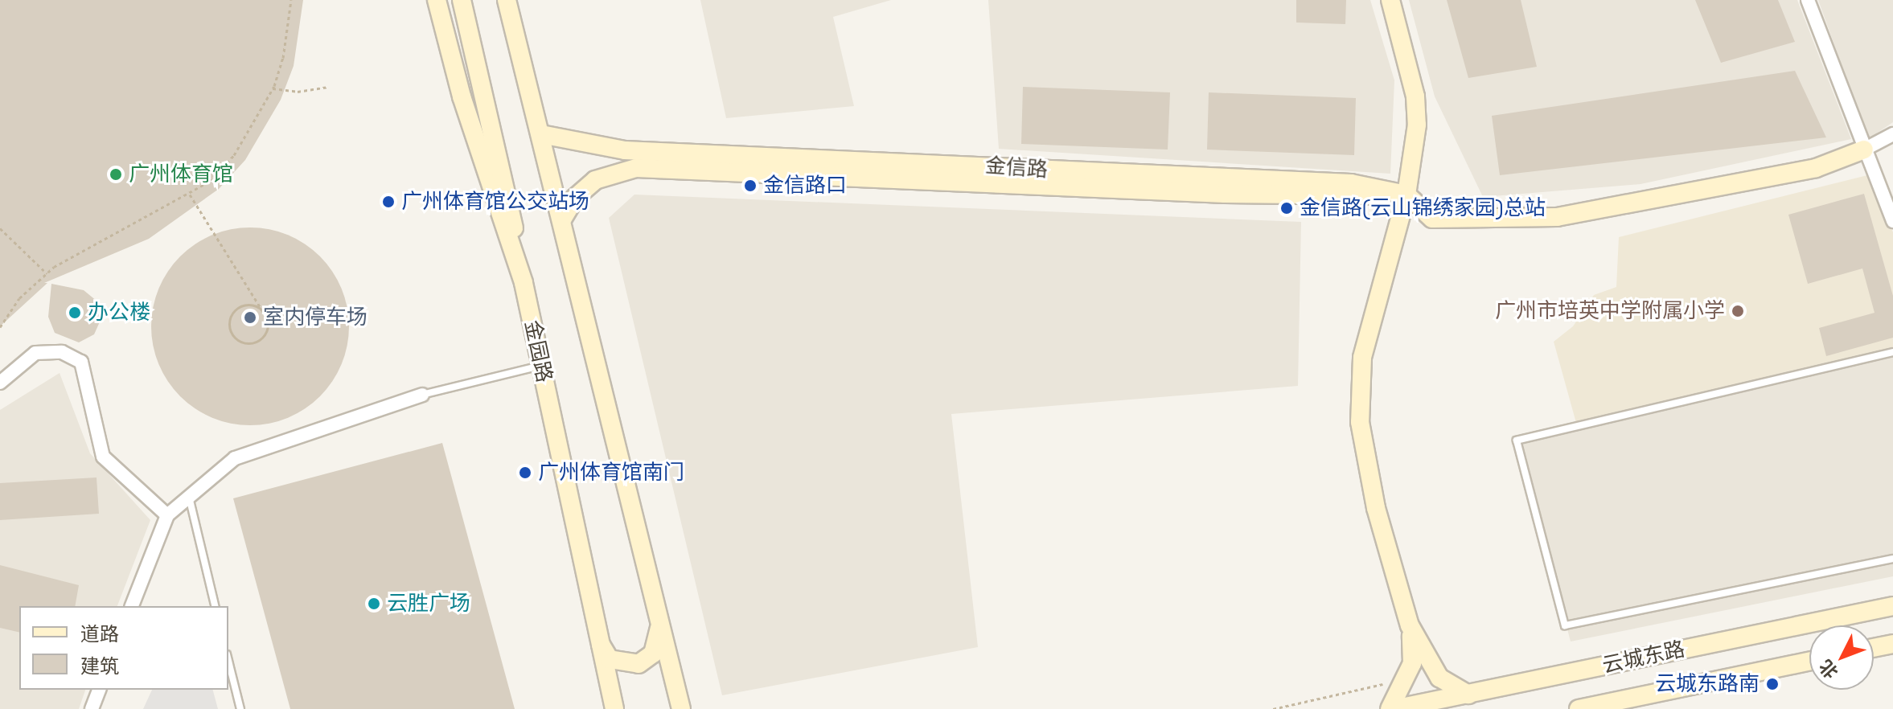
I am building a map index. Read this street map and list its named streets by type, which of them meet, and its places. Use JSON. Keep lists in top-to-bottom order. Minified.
{"streets":{"main road":["金信路","金园路","云城东路"]},"places":["广州体育馆","金信路口","广州体育馆公交站场","金信路(云山锦绣家园)总站","广州市培英中学附属小学","办公楼","室内停车场","广州体育馆南门","云胜广场","云城东路南"],"legend":["道路","建筑"],"north":"bottom left"}
